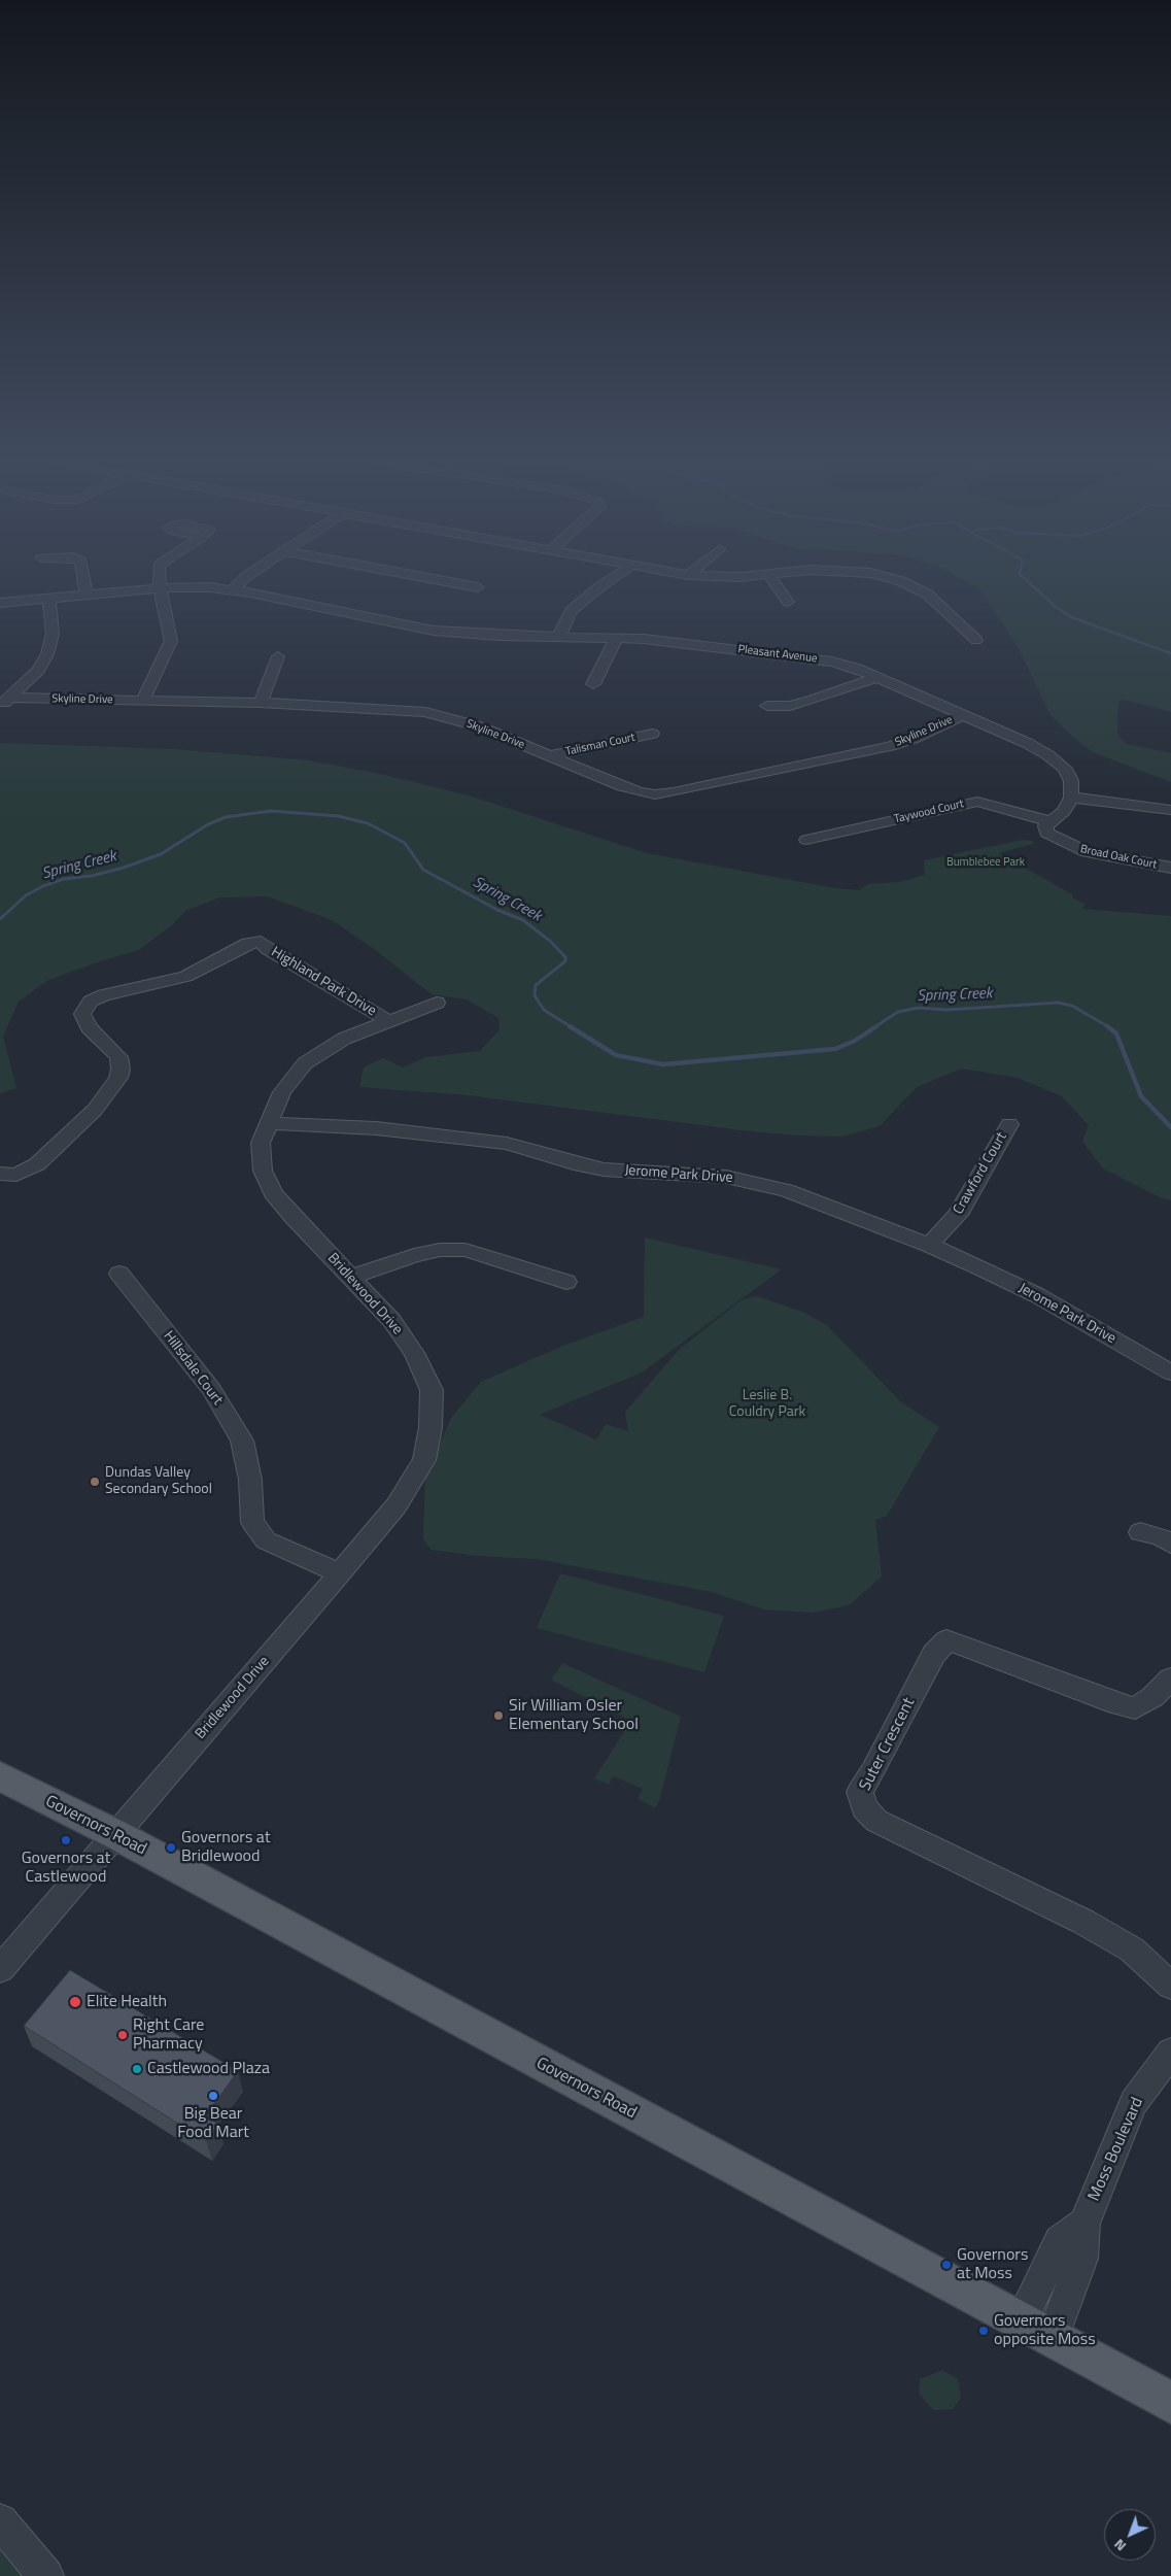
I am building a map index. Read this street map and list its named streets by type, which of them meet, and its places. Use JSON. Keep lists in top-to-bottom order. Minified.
{"streets":{"main road":["Governors Road"],"street":["Pleasant Avenue","Skyline Drive","Talisman Court","Taywood Court","Broad Oak Court","Highland Park Drive","Crawford Court","Jerome Park Drive","Bridlewood Drive","Hillsdale Court","Suter Crescent","Moss Boulevard"]},"crossings":[["Pleasant Avenue","Skyline Drive"],["Skyline Drive","Talisman Court"],["Taywood Court","Broad Oak Court"],["Highland Park Drive","Bridlewood Drive"],["Crawford Court","Jerome Park Drive"],["Jerome Park Drive","Bridlewood Drive"],["Bridlewood Drive","Hillsdale Court"],["Bridlewood Drive","Governors Road"],["Governors Road","Moss Boulevard"]],"water":["Spring Creek"],"parks":["Bumblebee Park","Leslie B. Couldry Park"],"places":["Dundas Valley Secondary School","Sir William Osler Elementary School","Governors at Castlewood","Governors at Bridlewood","Elite Health","Right Care Pharmacy","Castlewood Plaza","Big Bear Food Mart","Governors at Moss","Governors opposite Moss"],"north":"bottom left"}
